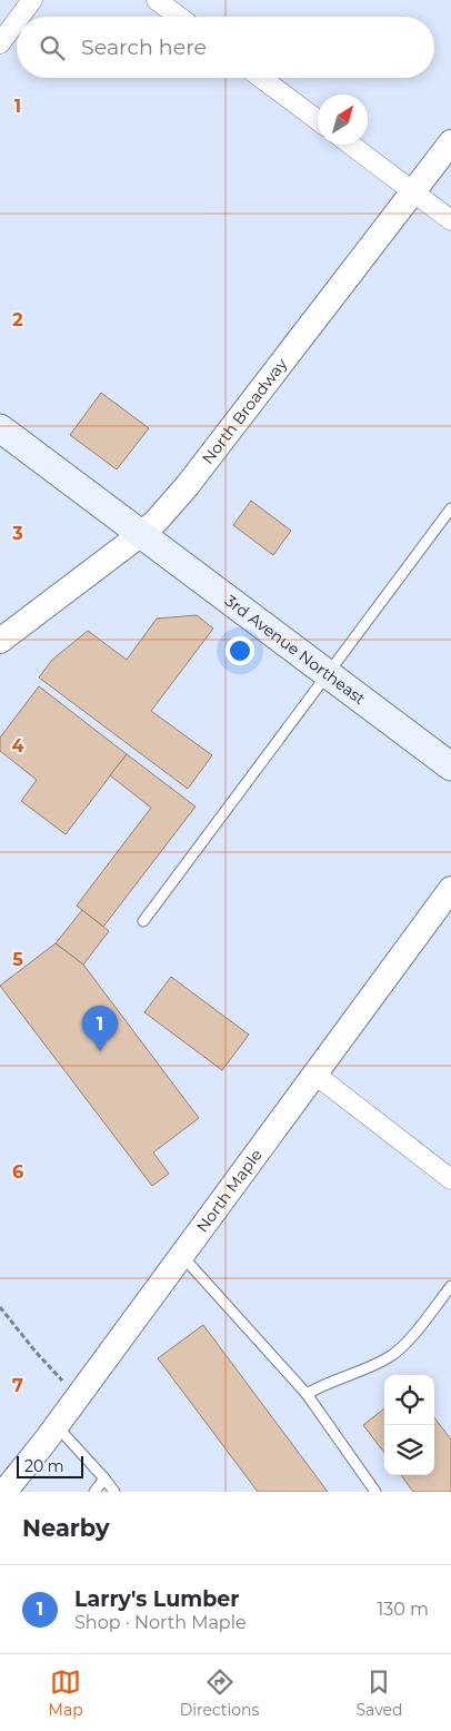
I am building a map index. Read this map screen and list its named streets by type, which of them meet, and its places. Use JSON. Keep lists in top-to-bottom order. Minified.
{"streets":{"main road":["3rd Avenue Northeast"],"street":["North Broadway","North Maple"]},"crossings":[["North Broadway","3rd Avenue Northeast"]],"scale_bar":"20 m","north":"top right","page":{"search":"Search here","pins":"1","scale":"20 m","heading":"Nearby","list":[{"mark":"1","name":"Larry's Lumber","note":"Shop · North Maple","value":"130 m"}],"nav":["Map","Directions","Saved"]},"grid":{"rows":["1","2","3","4","5","6","7"]}}
